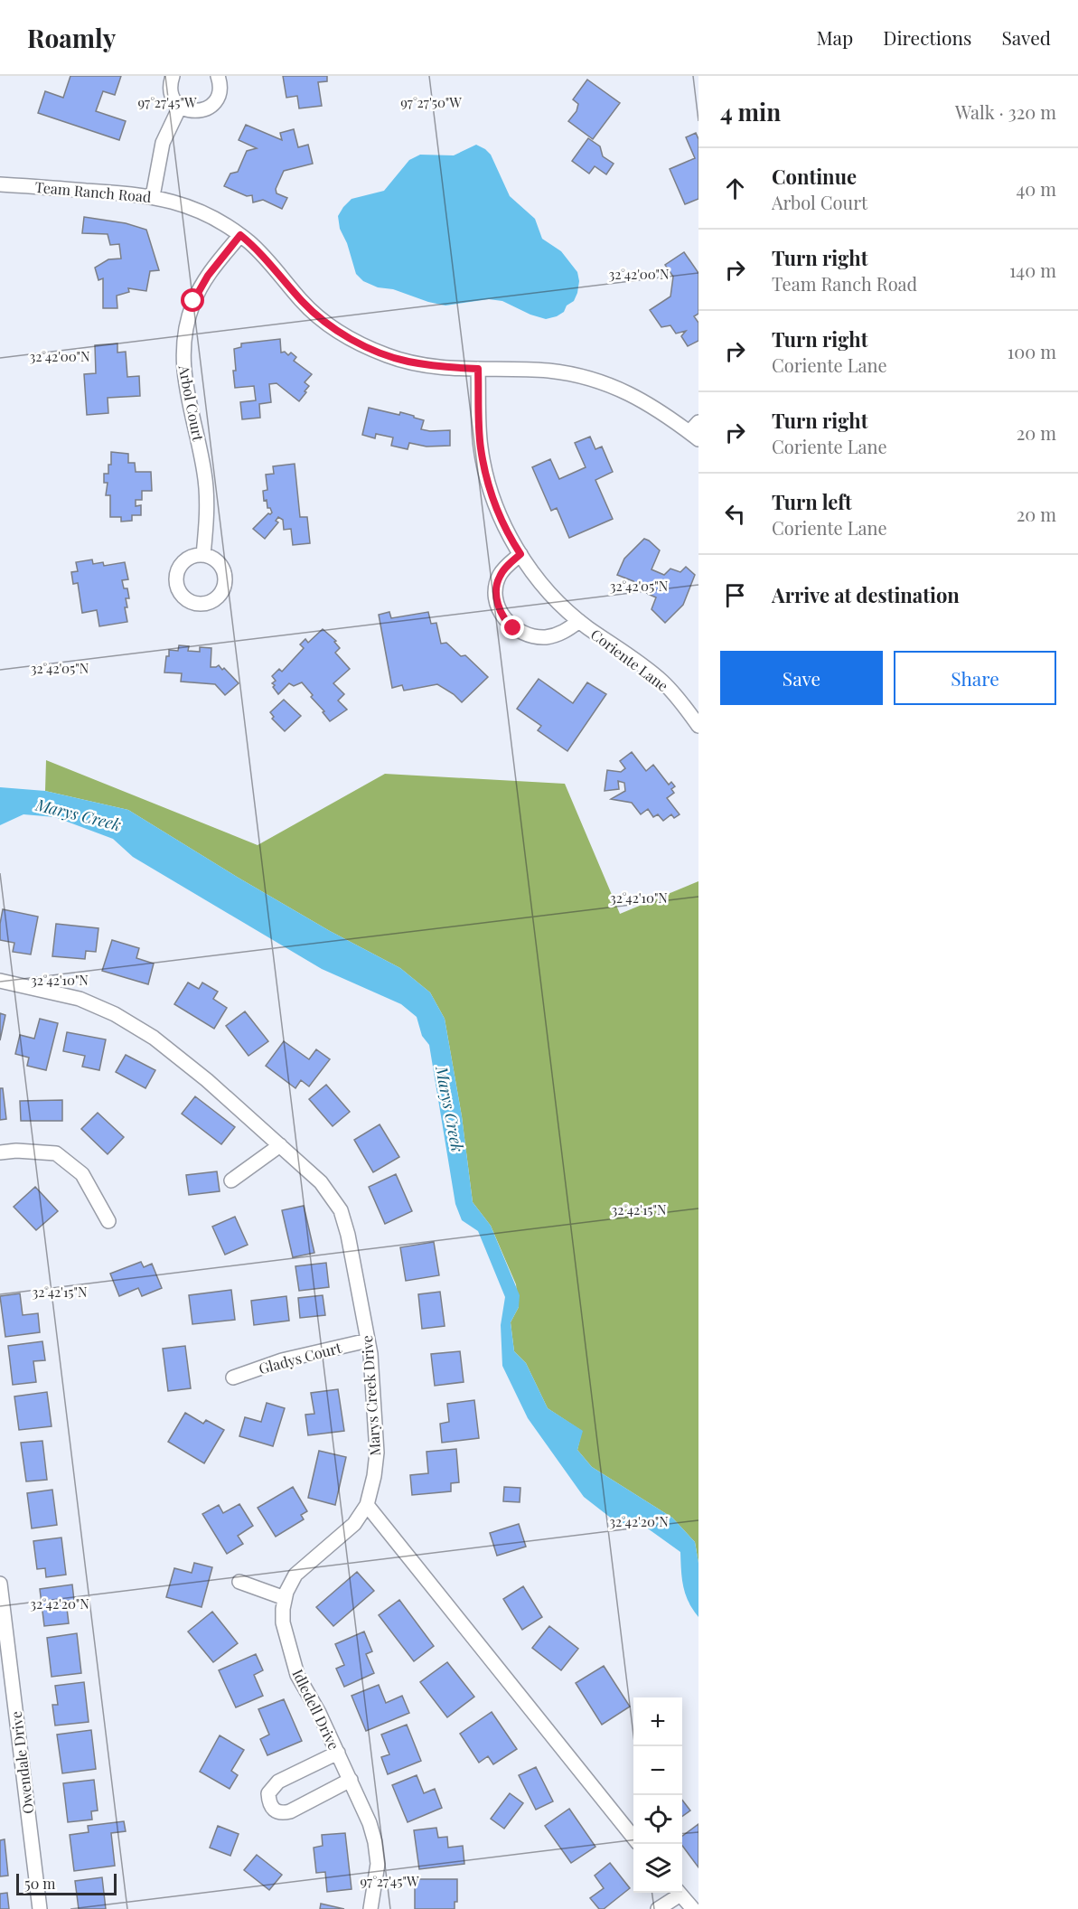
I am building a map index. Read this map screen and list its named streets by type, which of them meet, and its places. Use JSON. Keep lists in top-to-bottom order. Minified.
{"streets":{"street":["Team Ranch Road","Arbol Court","Coriente Lane","Gladys Court","Marys Creek Drive","Idledell Drive","Owendale Drive"]},"crossings":[["Team Ranch Road","Arbol Court"],["Team Ranch Road","Coriente Lane"],["Gladys Court","Marys Creek Drive"],["Marys Creek Drive","Idledell Drive"]],"water":["Marys Creek"],"scale_bar":"50 m","page":{"header":"Roamly","nav":["Map","Directions","Saved"],"heading":["4 min","Walk · 320 m"],"list":[["Continue","Arbol Court","40 m"],["Turn right","Team Ranch Road","140 m"],["Turn right","Coriente Lane","100 m"],["Turn right","Coriente Lane","20 m"],["Turn left","Coriente Lane","20 m"],"Arrive at destination"],"buttons":["Save","Share"],"map_buttons":["+","−"],"scale":"50 m"},"coordinates":["97°27'45\"W","97°27'50\"W","32°42'00\"N","32°42'05\"N","32°42'10\"N","32°42'15\"N","32°42'20\"N"]}
